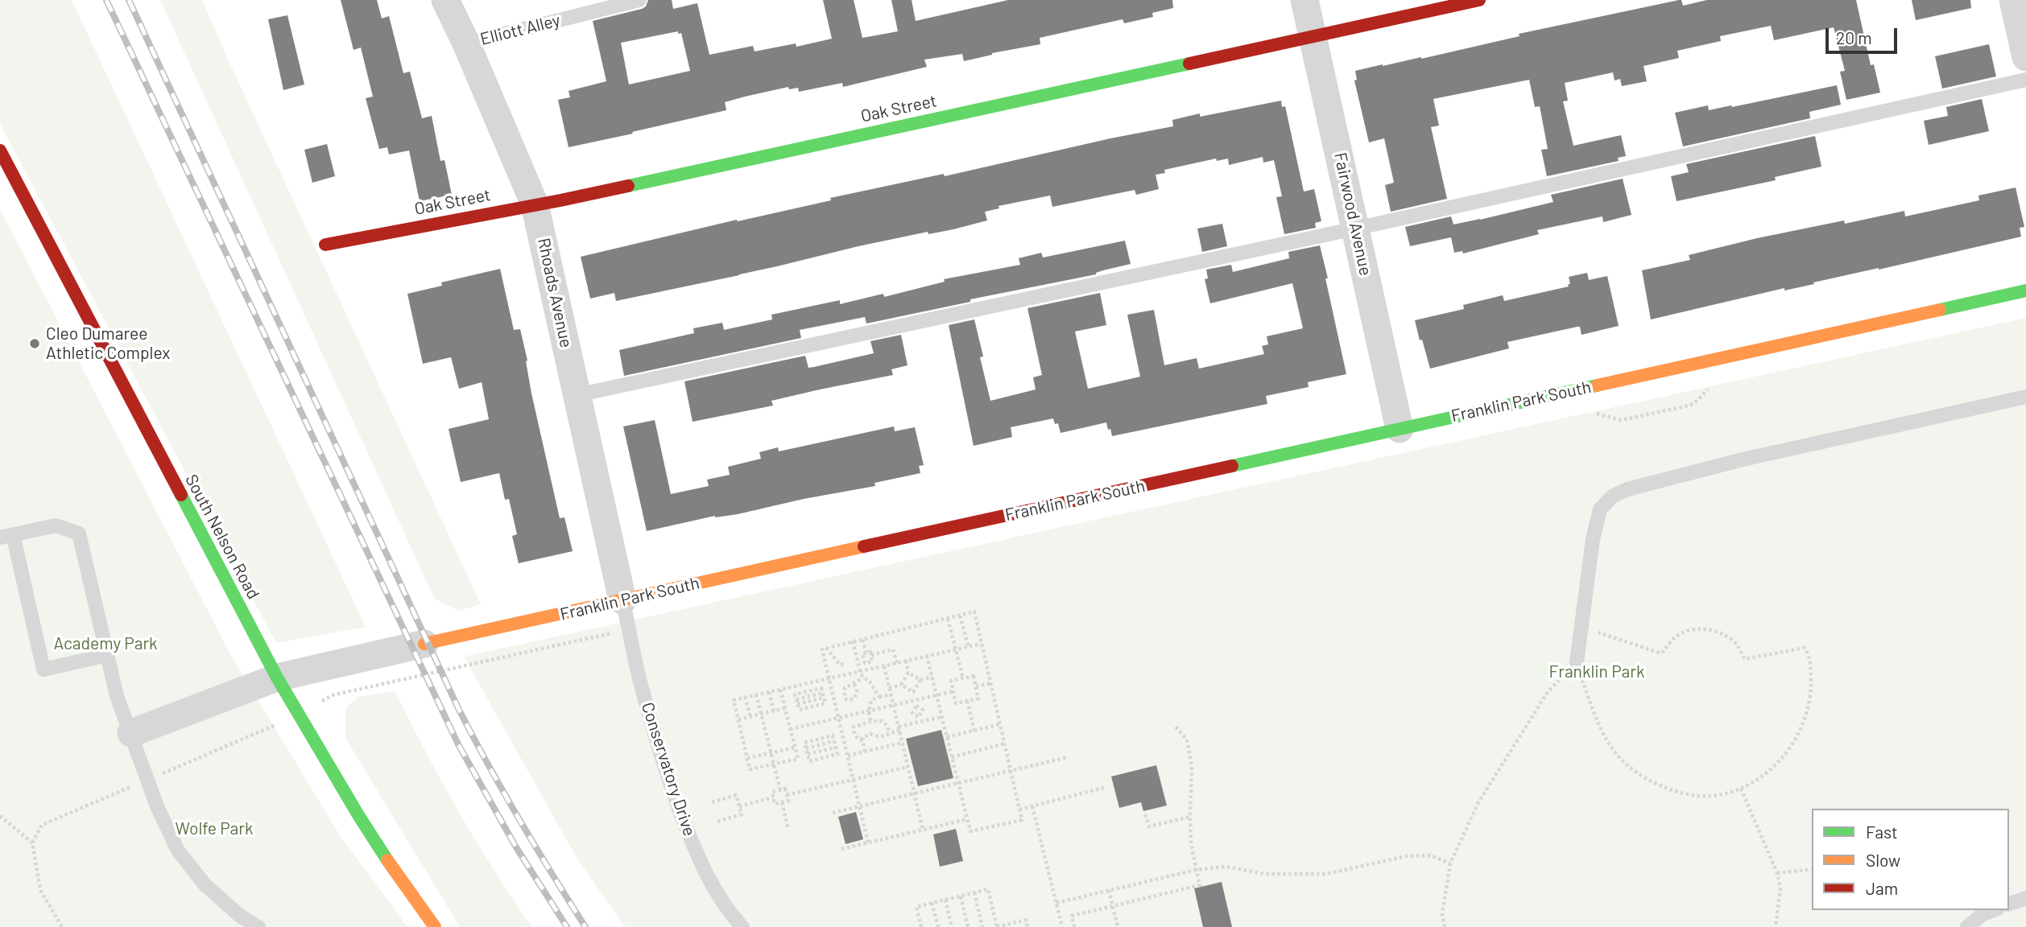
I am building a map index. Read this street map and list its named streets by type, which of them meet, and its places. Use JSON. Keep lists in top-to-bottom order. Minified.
{"streets":{"street":["Oak Street","Fairwood Avenue","Rhoads Avenue","Franklin Park South","South Nelson Road"],"lane":["Elliott Alley","Conservatory Drive"]},"crossings":[["Elliott Alley","Rhoads Avenue"],["Oak Street","Fairwood Avenue"],["Oak Street","Rhoads Avenue"],["Fairwood Avenue","Franklin Park South"],["Rhoads Avenue","Franklin Park South"],["Rhoads Avenue","Conservatory Drive"],["Franklin Park South","South Nelson Road"],["Franklin Park South","Conservatory Drive"]],"parks":["Academy Park","Franklin Park","Wolfe Park"],"places":["Cleo Dumaree Athletic Complex"],"legend":["Fast","Slow","Jam"],"scale_bar":"20 m"}
